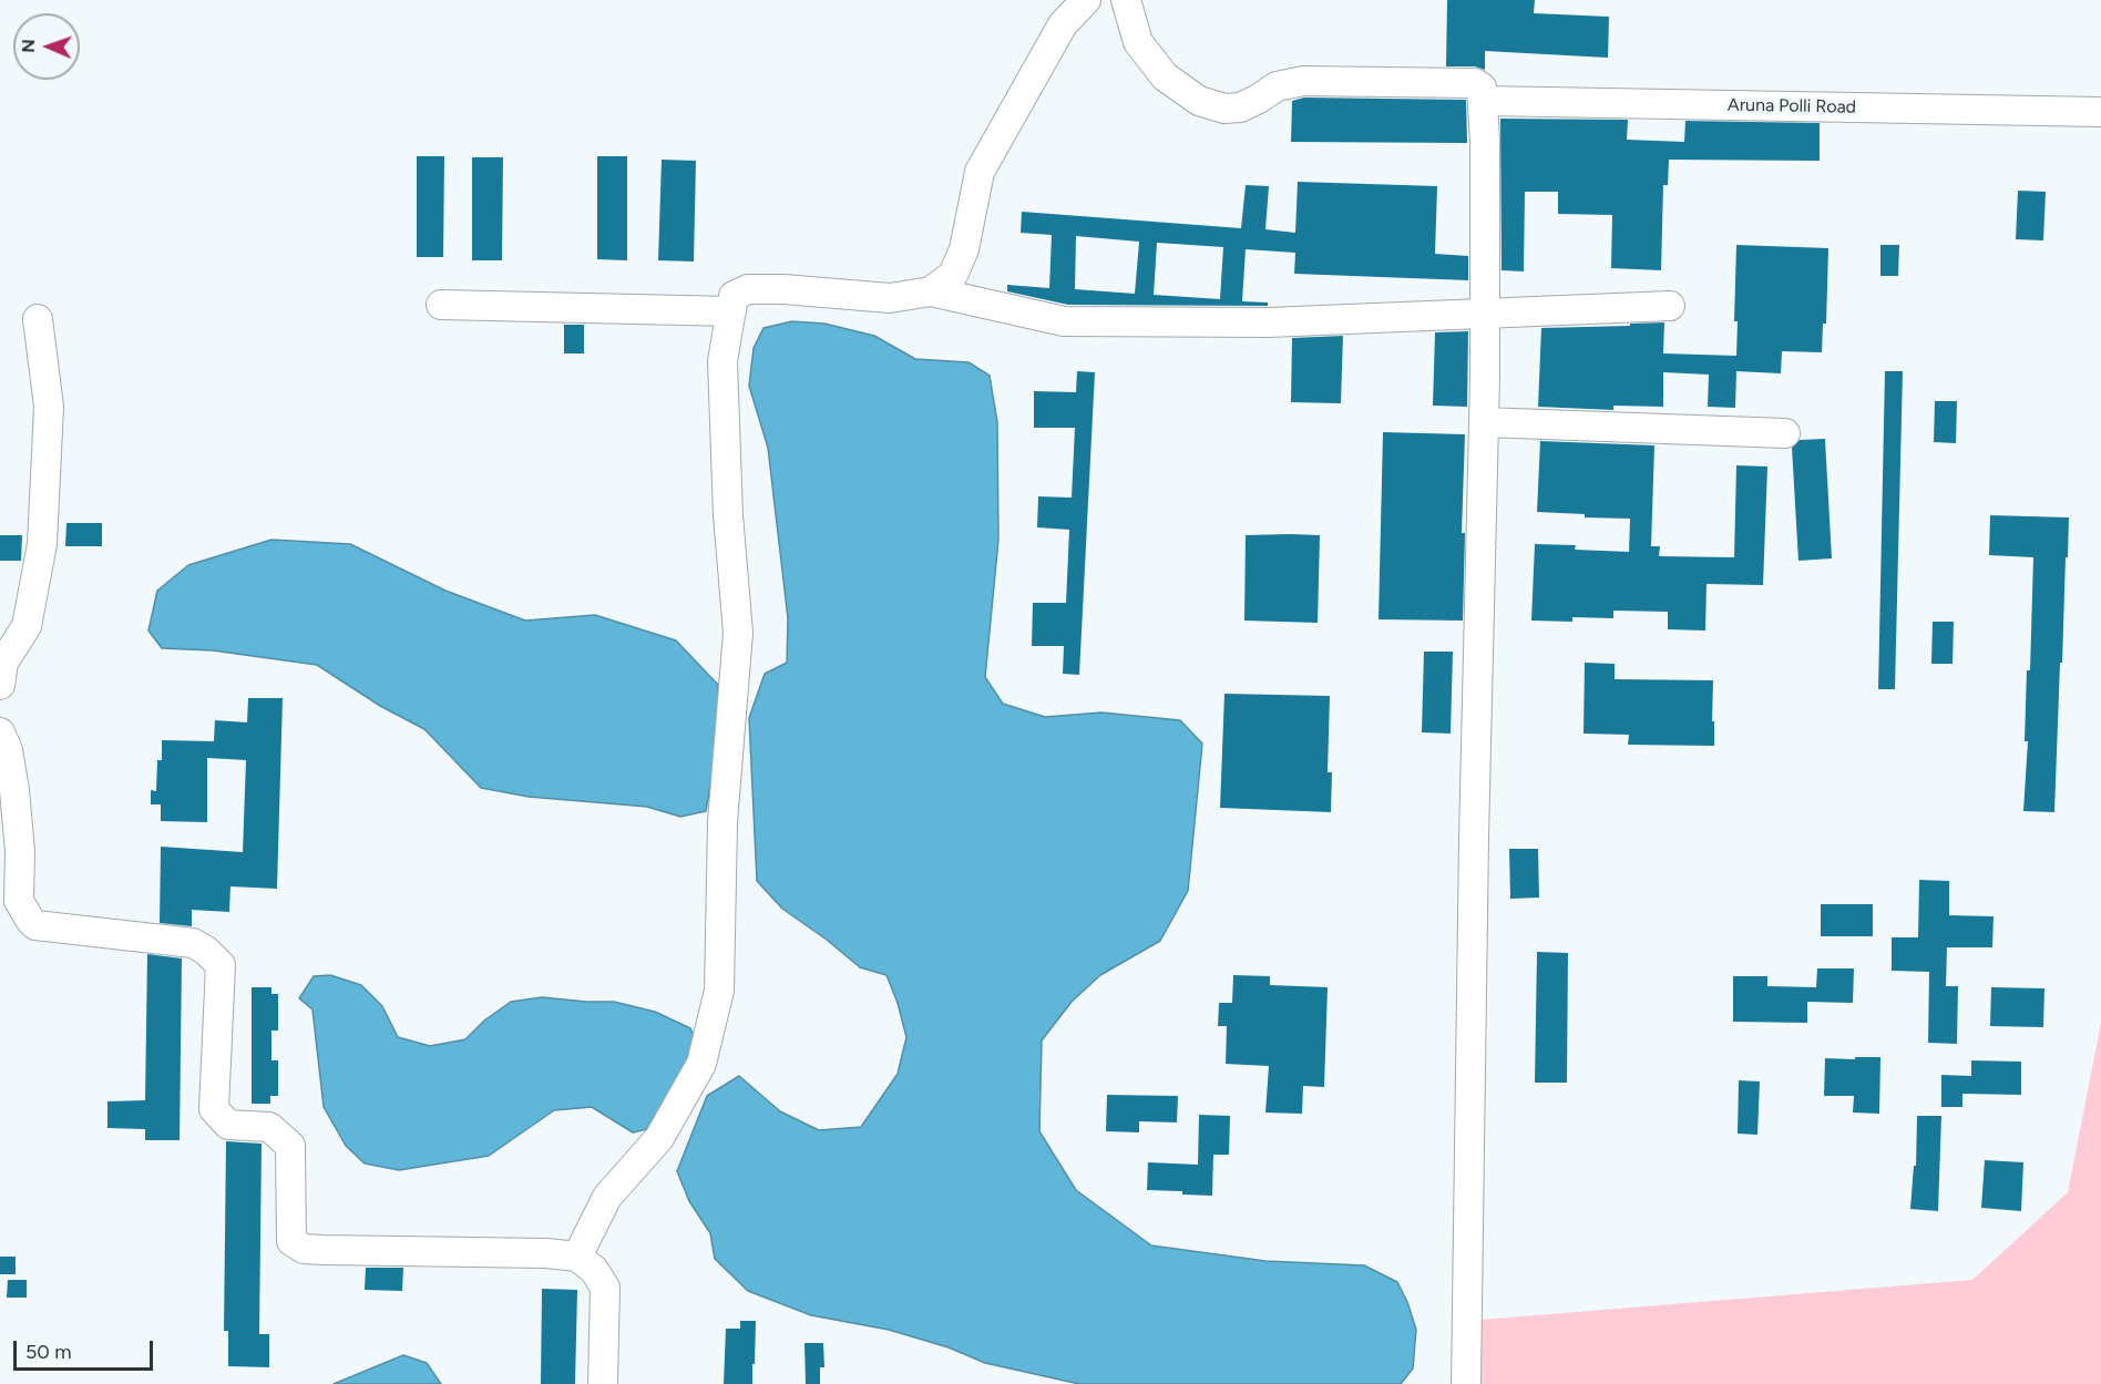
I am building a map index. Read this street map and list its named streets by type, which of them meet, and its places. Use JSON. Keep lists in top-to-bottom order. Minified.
{"streets":{"street":["Aruna Polli Road"]},"scale_bar":"50 m","north":"left"}
